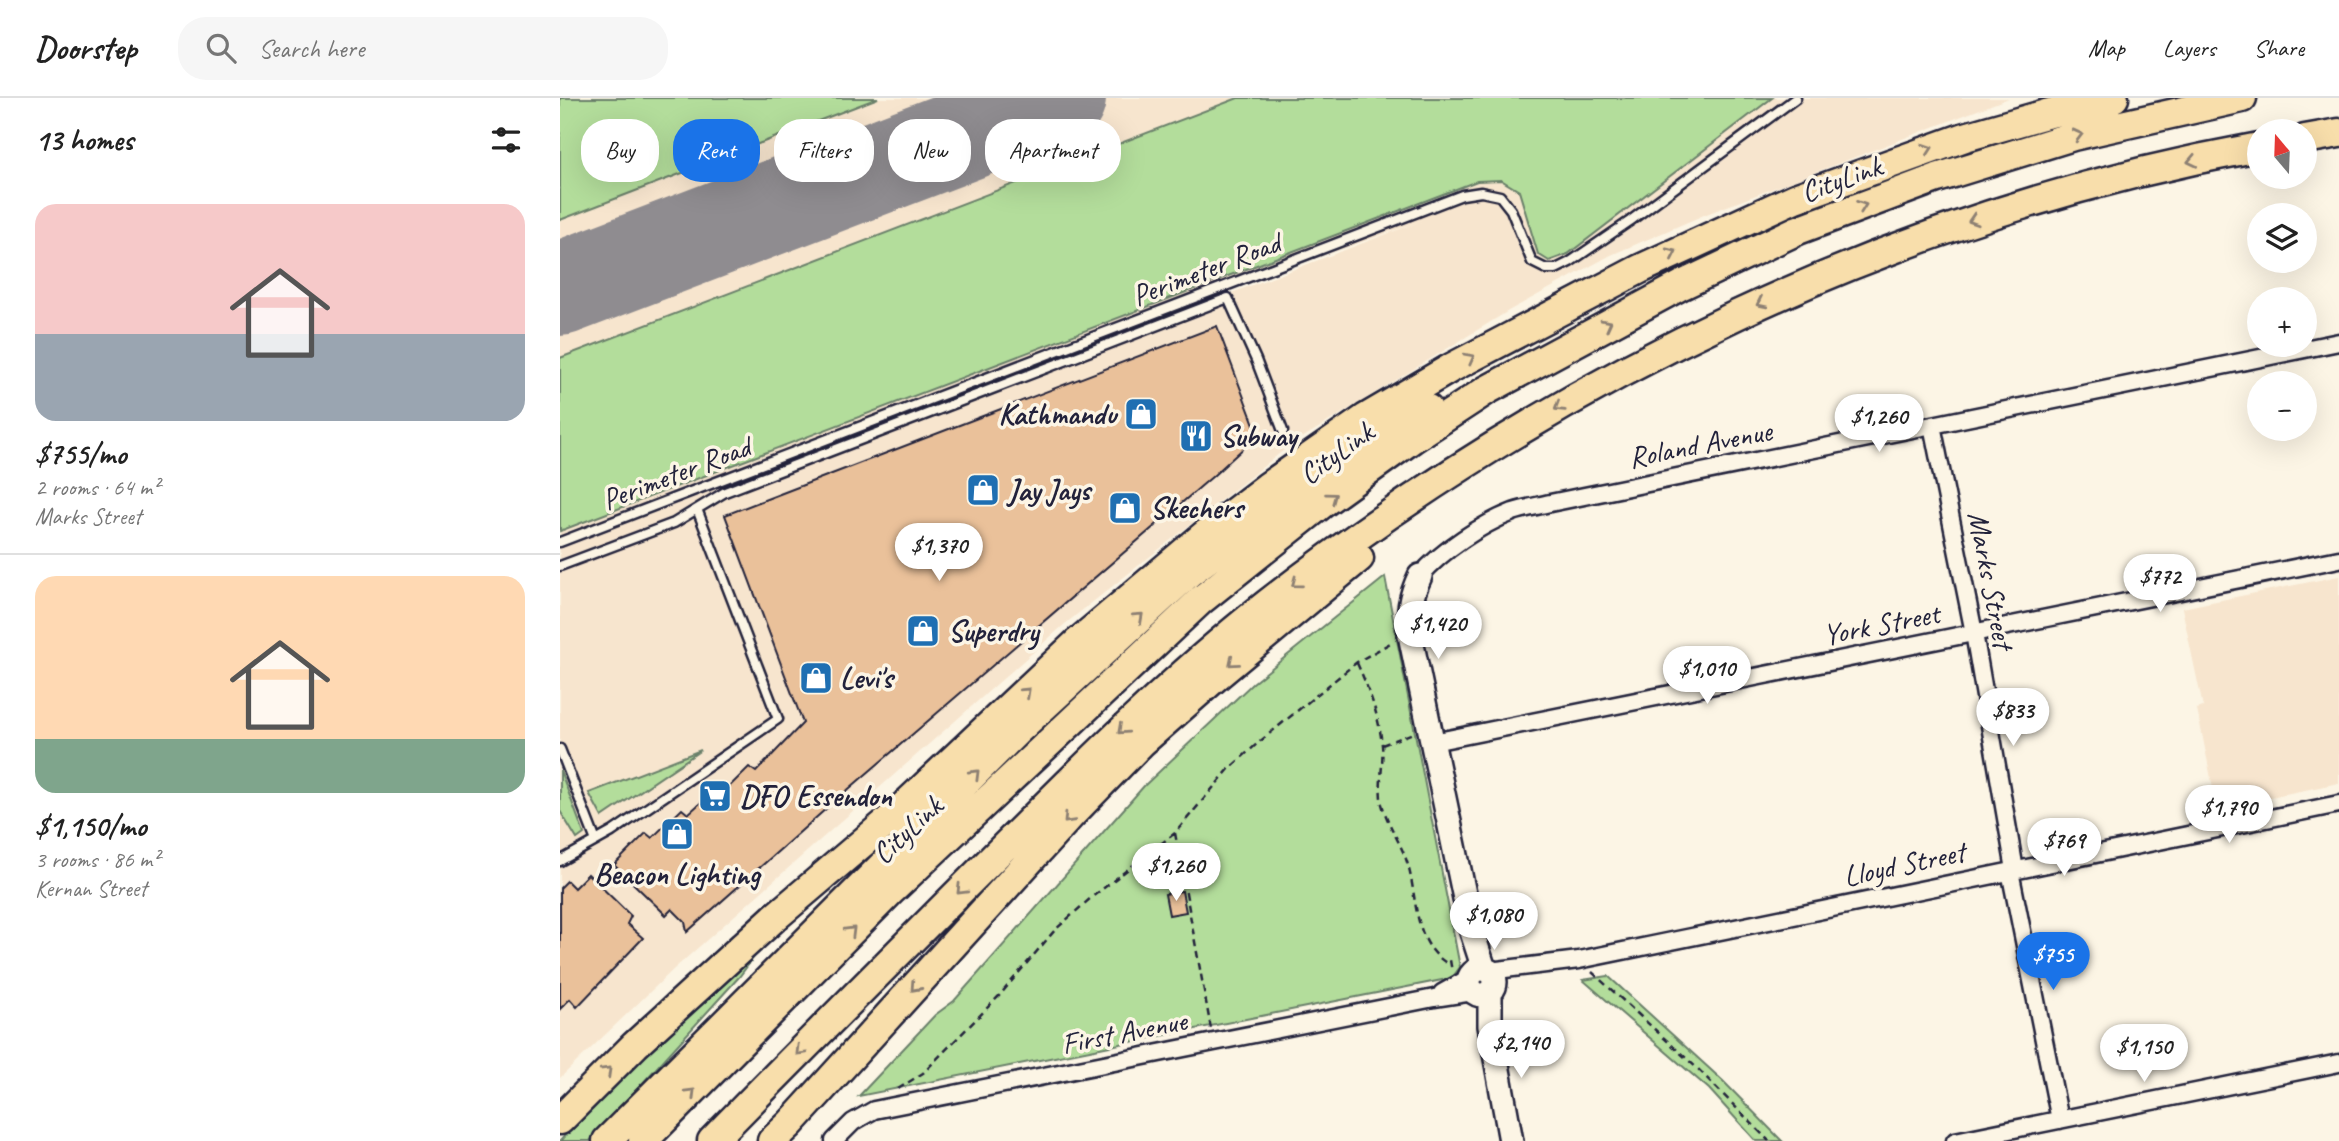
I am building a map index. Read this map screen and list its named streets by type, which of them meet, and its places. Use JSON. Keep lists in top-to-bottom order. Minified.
{"streets":{"highway":["CityLink"],"street":["Roland Avenue","Marks Street","York Street","Lloyd Street","First Avenue"],"lane":["Perimeter Road"]},"crossings":[["Roland Avenue","Marks Street"],["Marks Street","York Street"],["Marks Street","Lloyd Street"],["Lloyd Street","First Avenue"]],"places":{"shop":["Kathmandu","Jay Jays","Skechers","Superdry","Levi's","Beacon Lighting"],"restaurant":["Subway"],"supermarket":["DFO Essendon"]},"north":"top","page":{"header":"Doorstep","search":"Search here","nav":["Map","Layers","Share"],"heading":"13 homes","map_buttons":["+","−"],"chip":["Buy","Rent","Filters","New","Apartment"],"list":[{"name":"$755/mo","note":"2 rooms · 64 m² · Marks Street"},{"name":"$1,150/mo","note":"3 rooms · 86 m² · Kernan Street"}],"price":["$1,260","$1,370","$772","$1,420","$1,010","$833","$1,790","$769","$1,260","$1,080","$755","$2,140","$1,150"]}}
